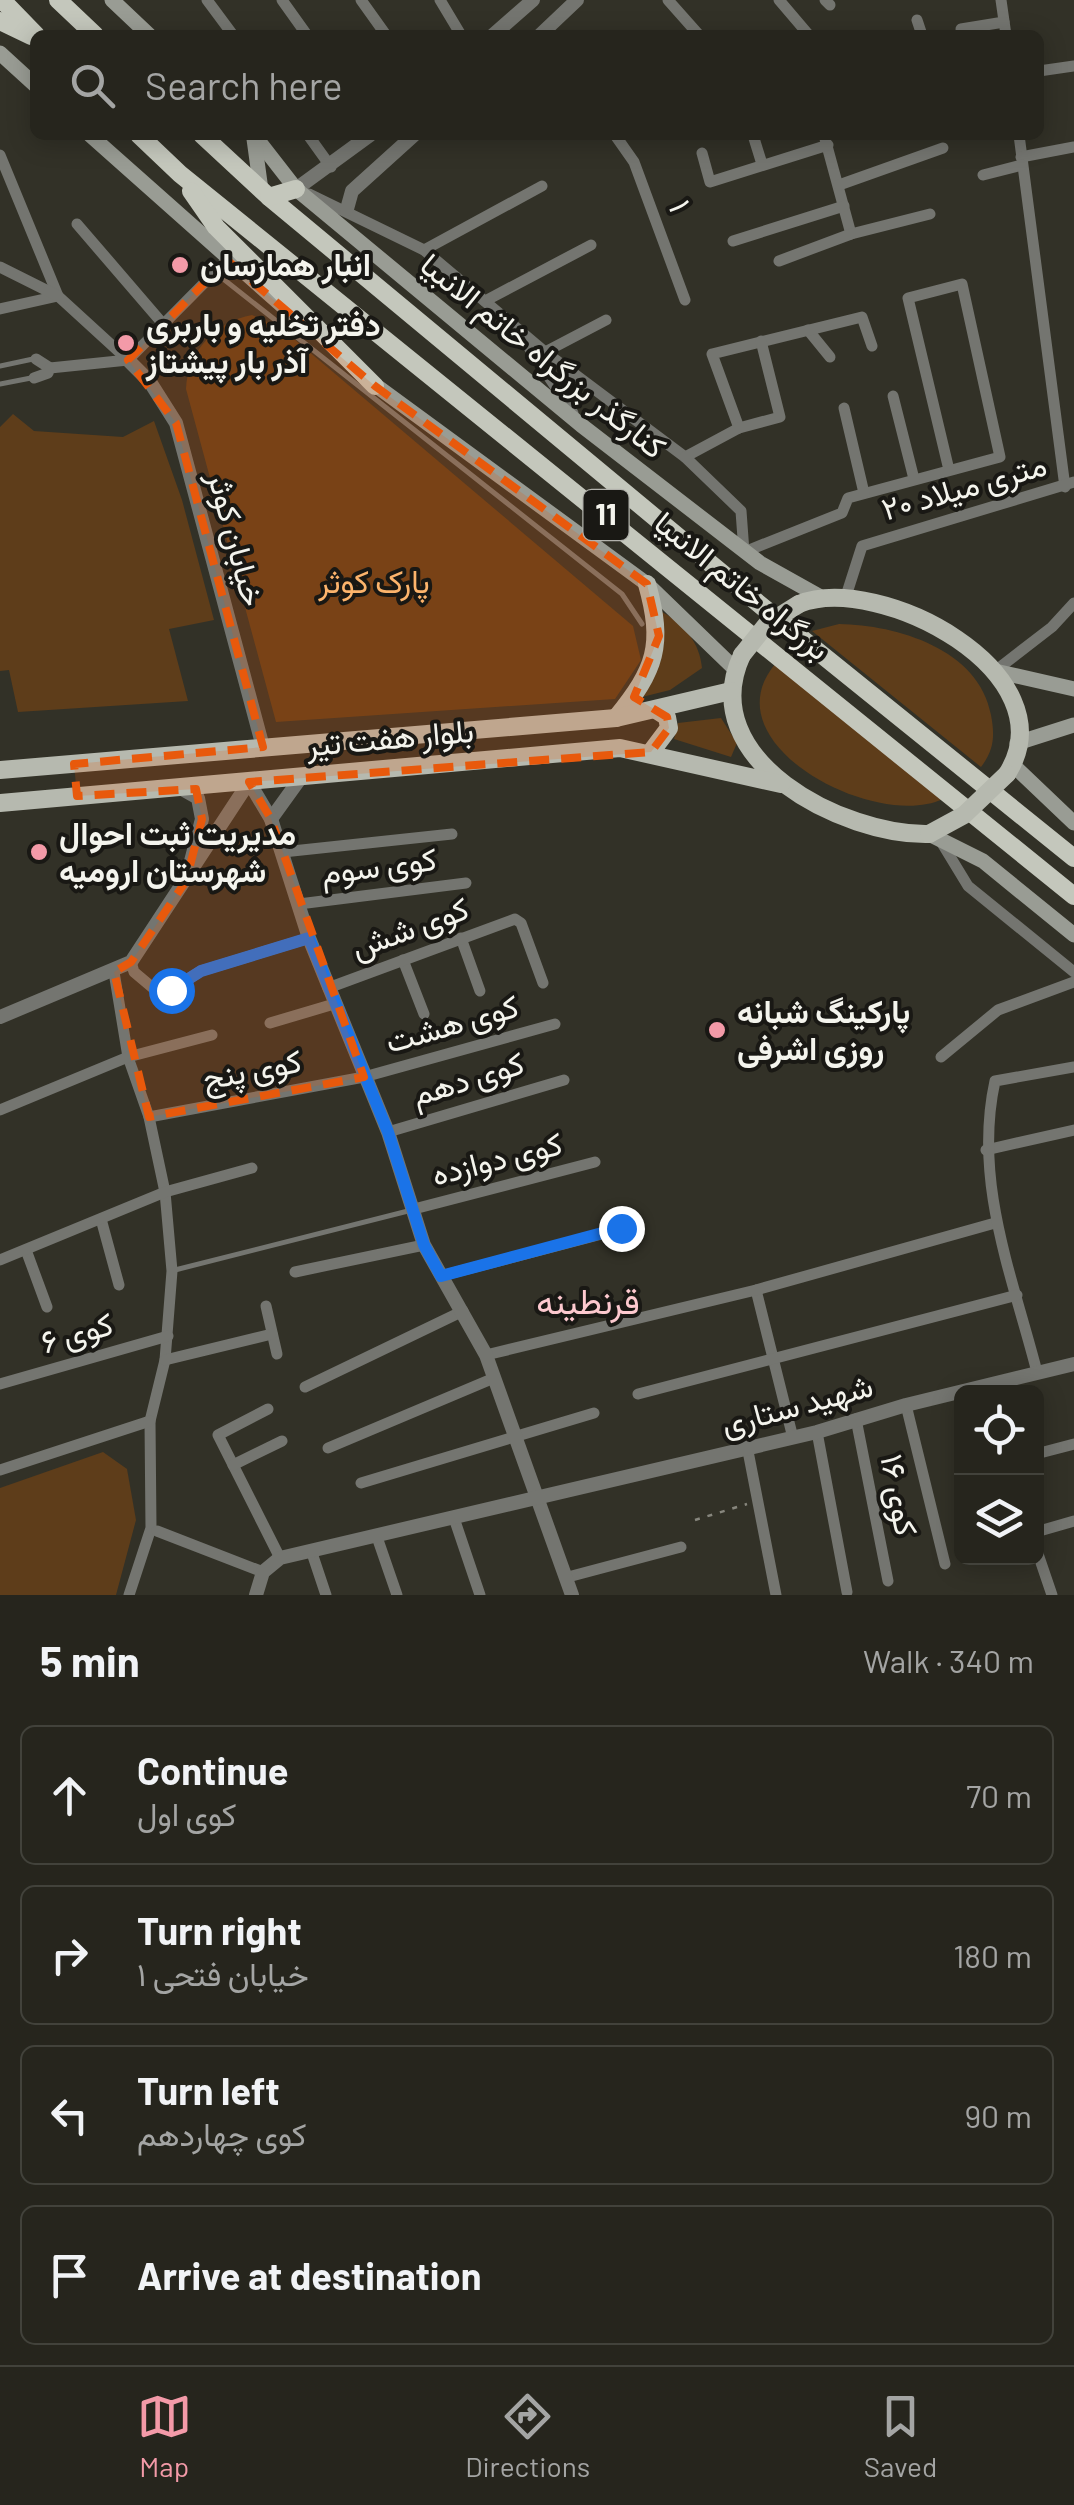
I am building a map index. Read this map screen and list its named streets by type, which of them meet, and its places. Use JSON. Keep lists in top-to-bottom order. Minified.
{"streets":{"highway":["11","بزرگراه خاتم الانبیا"],"main road":["کنارگذر بزرگراه خاتم الانبیا","بلوار هفت تیر"],"street":["۱","۲۰ متری میلاد","خیابان کوثر","کوی سوم","کوی شش","کوی هشت","کوی پنج","کوی دهم","کوی دوازده","کوی ۶","شهید ستاری","کوی ۱۶"]},"crossings":[["کنارگذر بزرگراه خاتم الانبیا","۲۰ متری میلاد"],["کنارگذر بزرگراه خاتم الانبیا","بلوار هفت تیر"],["۲۰ متری میلاد","بلوار هفت تیر"],["خیابان کوثر","بلوار هفت تیر"],["کوی هشت","کوی پنج"],["شهید ستاری","کوی ۱۶"]],"districts":["قرنطینه"],"parks":["پارک کوثر"],"places":["انبار همارسان","دفتر تخلیه و باربری آذر بار پیشتاز","مدیریت ثبت احوال شهرستان ارومیه","پارکینگ شبانه روزی اشرفی"],"page":{"search":"Search here","heading":["5 min","Walk · 340 m"],"list":[["Continue","کوی اول","70 m"],["Turn right","خیابان فتحی ۱","180 m"],["Turn left","کوی چهاردهم","90 m"],"Arrive at destination"],"nav":["Map","Directions","Saved"]}}
